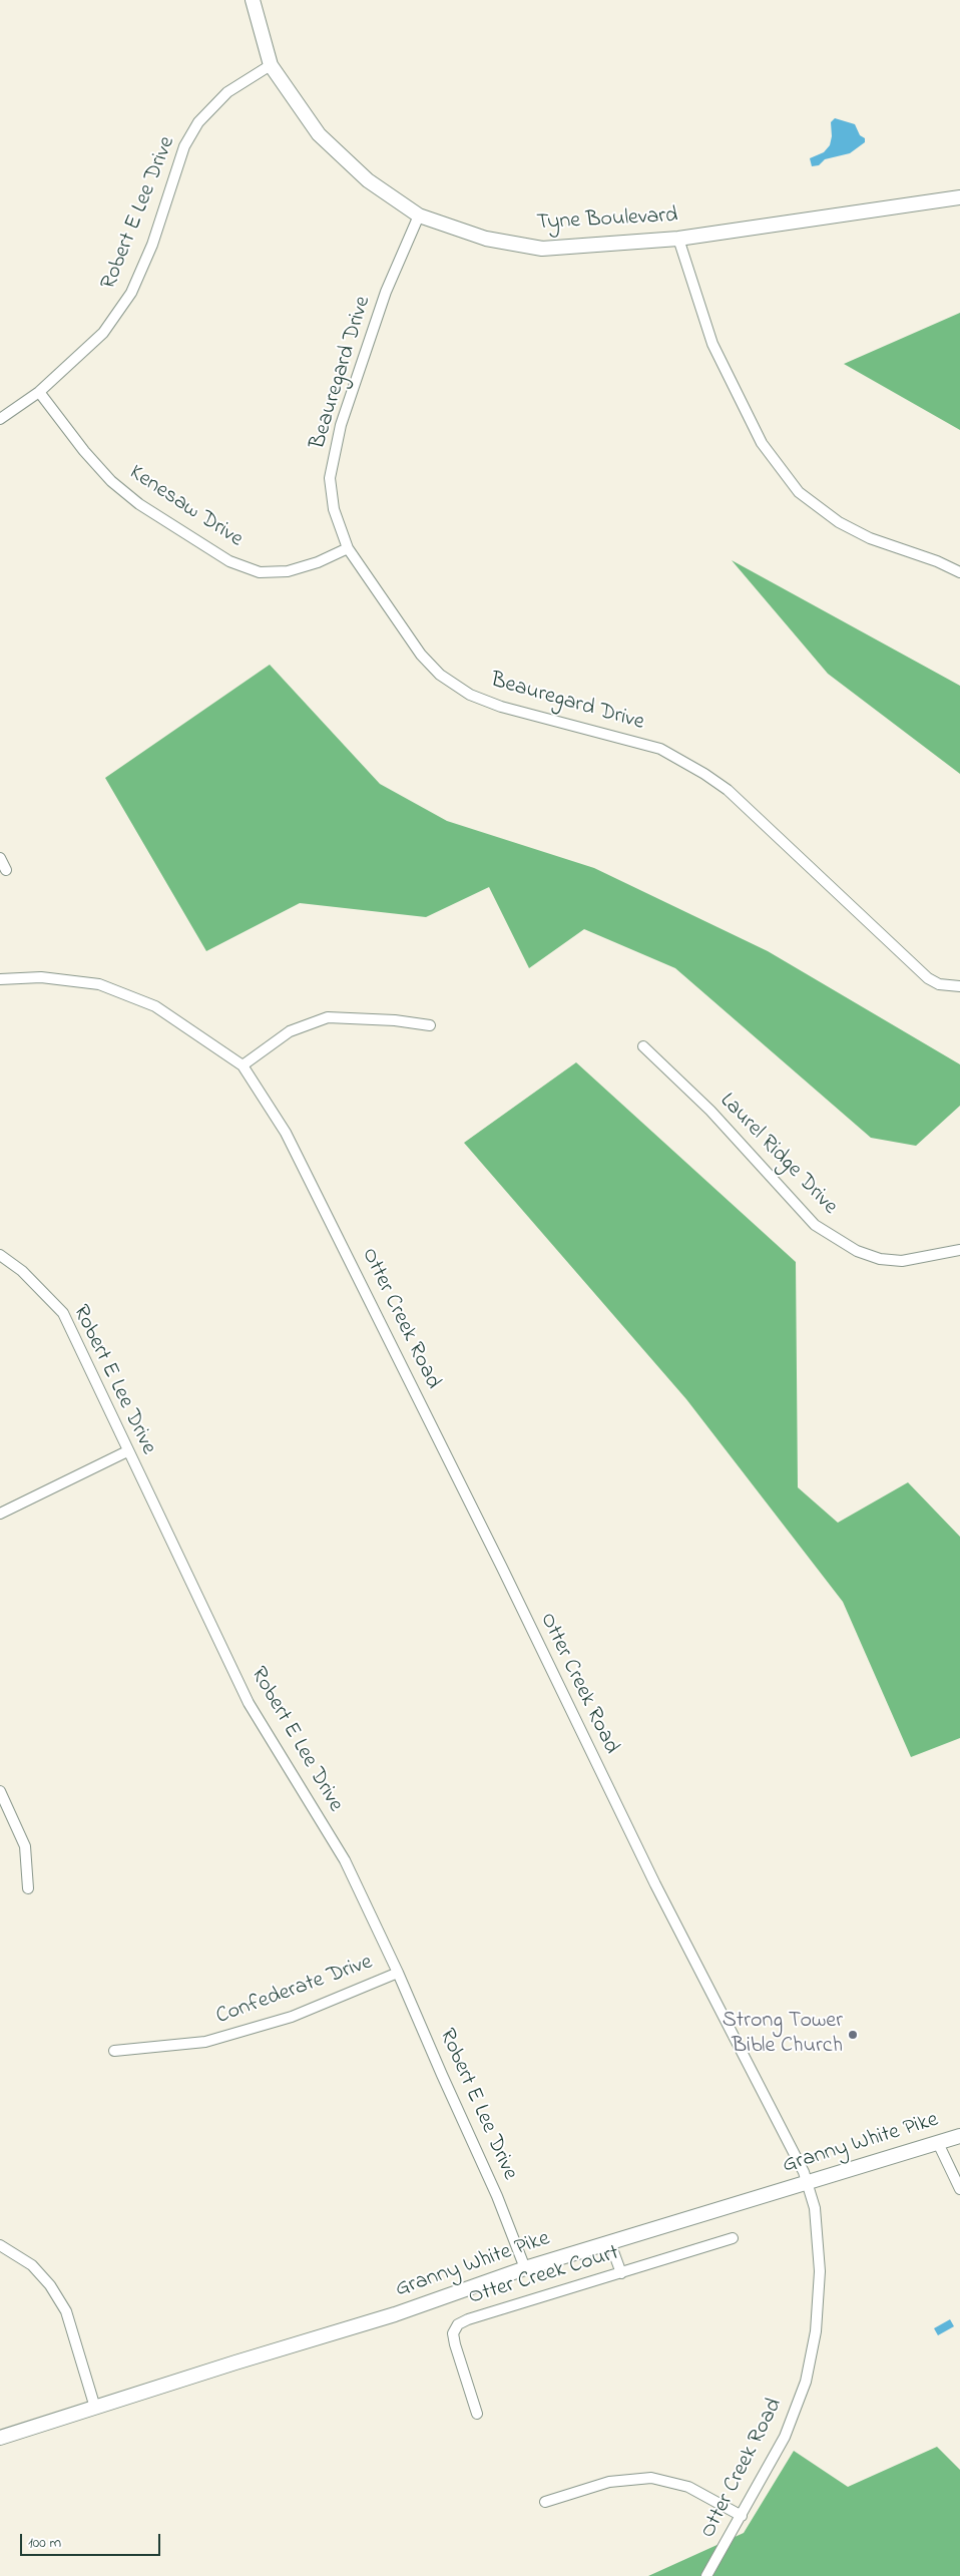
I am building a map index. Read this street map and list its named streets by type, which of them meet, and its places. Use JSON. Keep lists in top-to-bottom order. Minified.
{"streets":{"main road":["Tyne Boulevard","Granny White Pike"],"street":["Robert E Lee Drive","Beauregard Drive","Kenesaw Drive","Laurel Ridge Drive","Otter Creek Road","Confederate Drive","Otter Creek Court"]},"crossings":[["Robert E Lee Drive","Tyne Boulevard"],["Robert E Lee Drive","Kenesaw Drive"],["Robert E Lee Drive","Confederate Drive"],["Robert E Lee Drive","Granny White Pike"],["Tyne Boulevard","Beauregard Drive"],["Beauregard Drive","Kenesaw Drive"],["Otter Creek Road","Granny White Pike"]],"places":["Strong Tower Bible Church"],"scale_bar":"100 m"}
